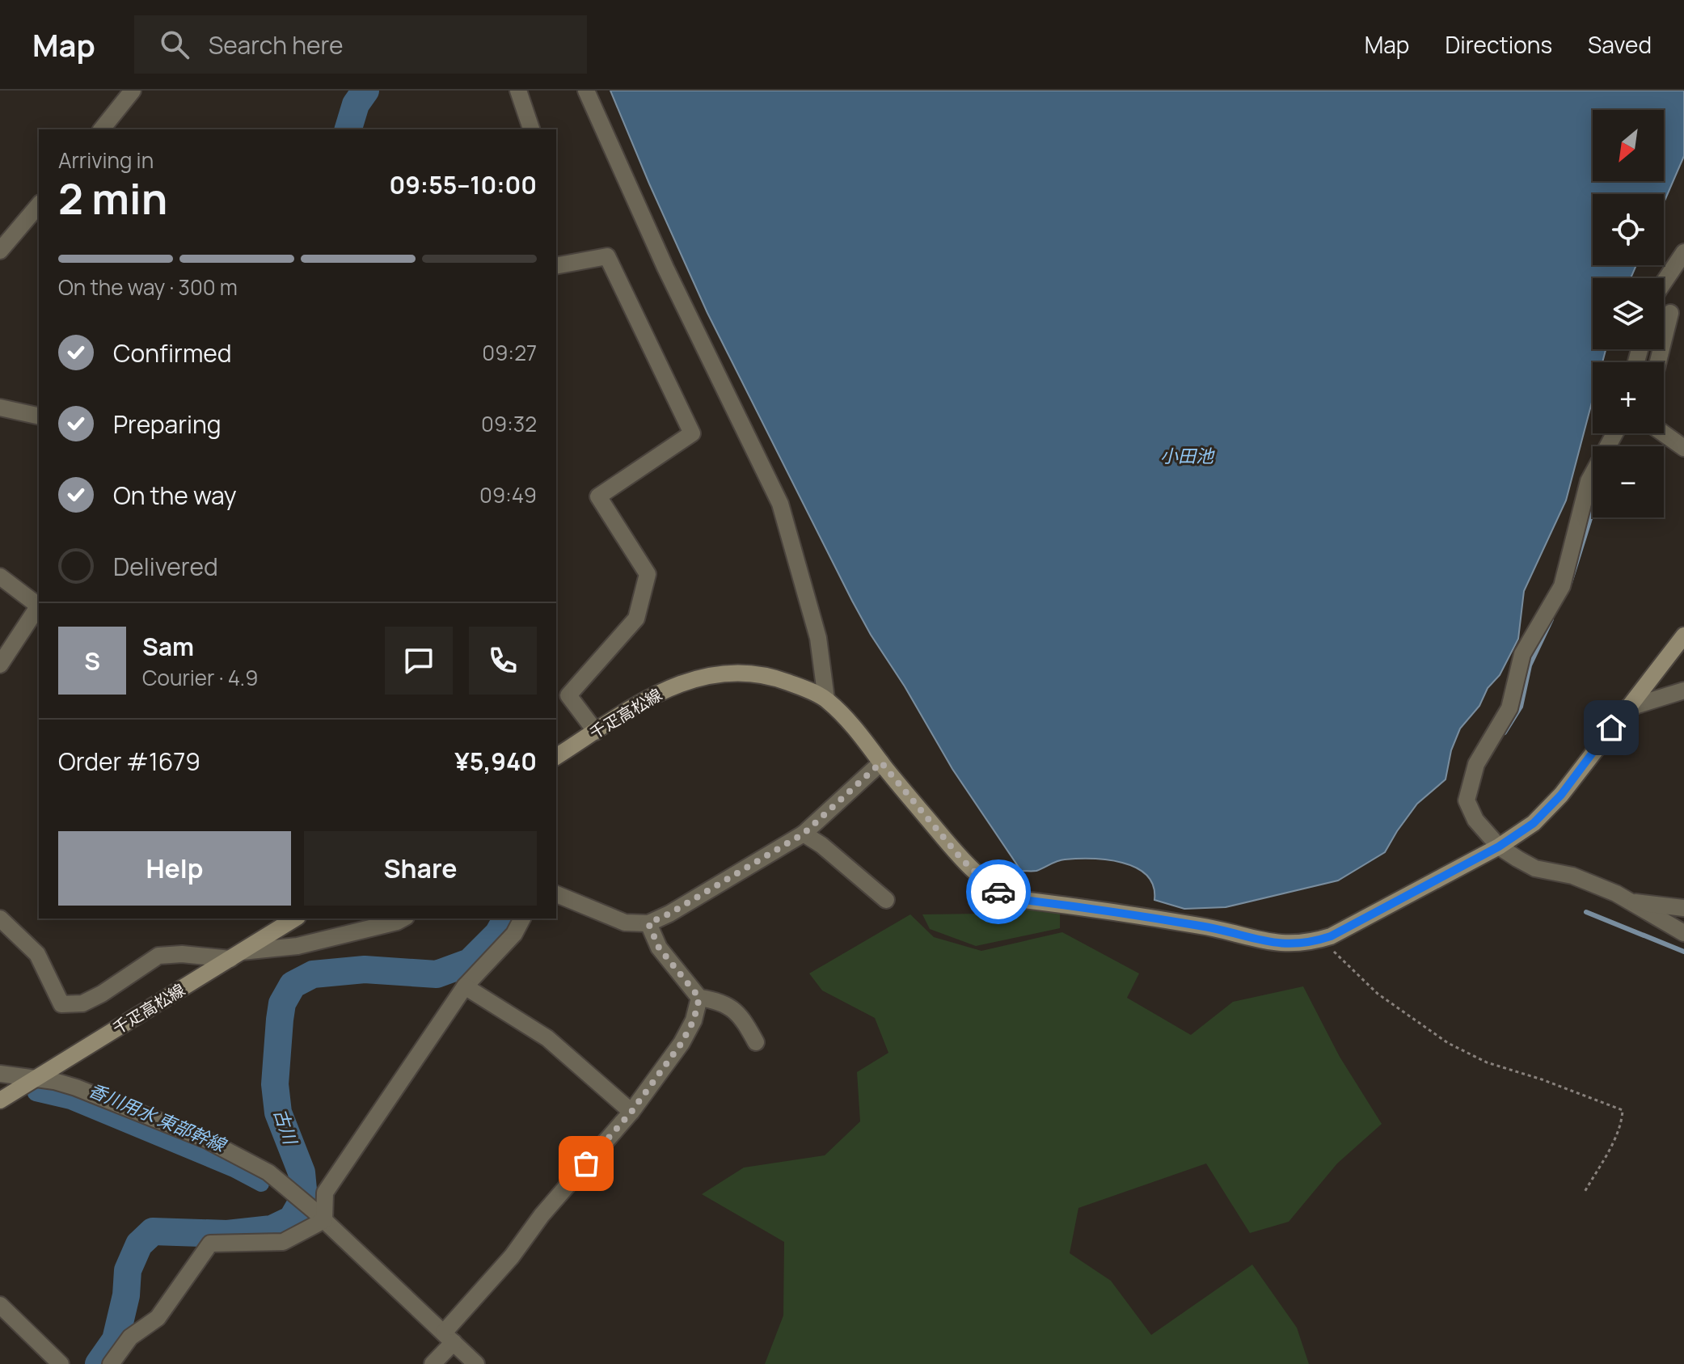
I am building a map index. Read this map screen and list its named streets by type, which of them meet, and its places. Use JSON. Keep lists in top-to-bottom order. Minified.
{"streets":{"main road":["千疋高松線"]},"water":["小田池","香川用水 東部幹線","古川"],"north":"bottom left","page":{"header":"Map","search":"Search here","nav":["Map","Directions","Saved"],"map_buttons":["+","−"],"heading":["2 min","Arriving in","09:55–10:00"],"panel":["Sam","Courier · 4.9","Order #1679","¥5,940"],"bar":"On the way · 300 m","list":[["Confirmed","09:27"],["Preparing","09:32"],["On the way","09:49"],"Delivered"],"round":"S","buttons":["Help","Share"]}}
